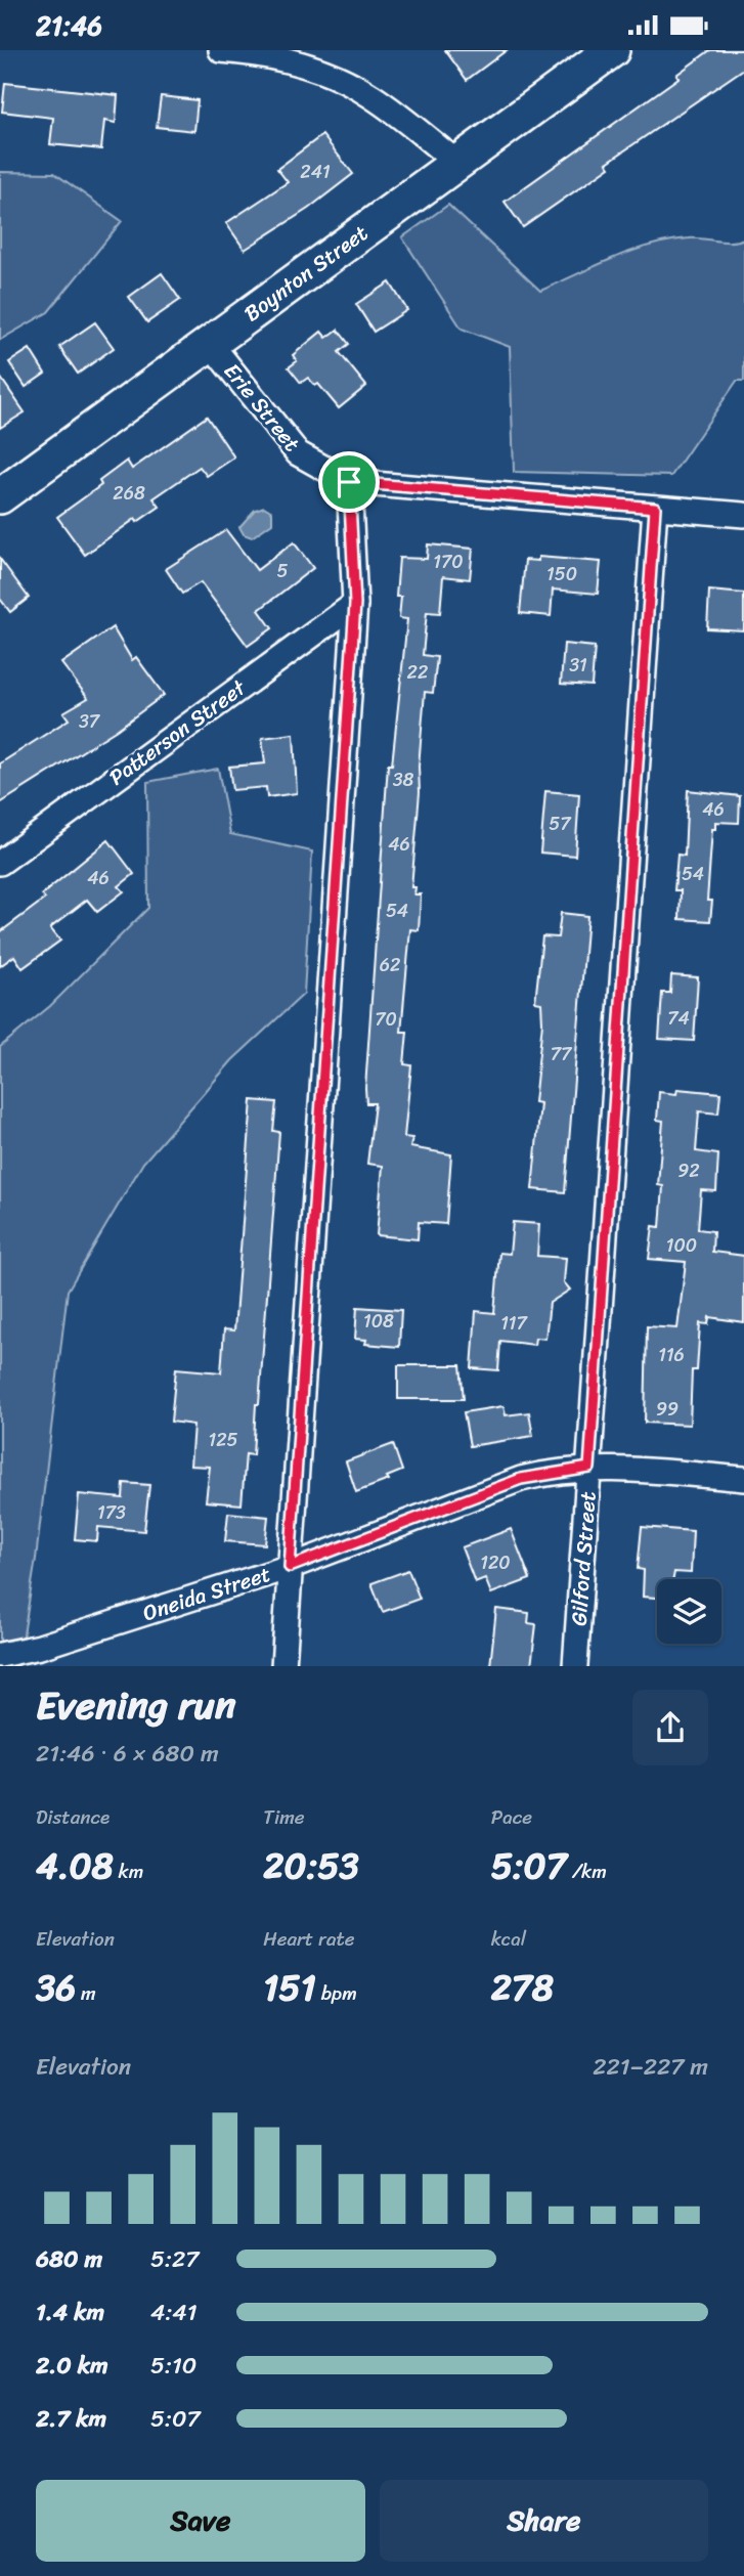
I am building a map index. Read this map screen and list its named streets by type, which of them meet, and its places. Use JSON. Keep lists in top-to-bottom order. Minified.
{"streets":{"street":["Boynton Street","Erie Street","Patterson Street","Gilford Street","Oneida Street"]},"crossings":[["Boynton Street","Erie Street"],["Erie Street","Gilford Street"],["Gilford Street","Oneida Street"]],"house_numbers":["241","268","170","5","150","31","22","37","38","46","57","46","54","46","54","62","74","70","77","92","100","108","117","116","99","125","173","120"],"page":{"status":"21:46","heading":["Evening run","21:46 · 6 × 680 m"],"stats":[["Distance","4.08 km"],["Time","20:53"],["Pace","5:07 /km"],["Elevation","36 m"],["Heart rate","151 bpm"],["kcal","278"]],"chart":["Elevation","221–227 m"],"list":[{"name":"680 m","note":"5:27"},{"name":"1.4 km","note":"4:41"},{"name":"2.0 km","note":"5:10"},{"name":"2.7 km","note":"5:07"}],"buttons":["Save","Share"]}}
